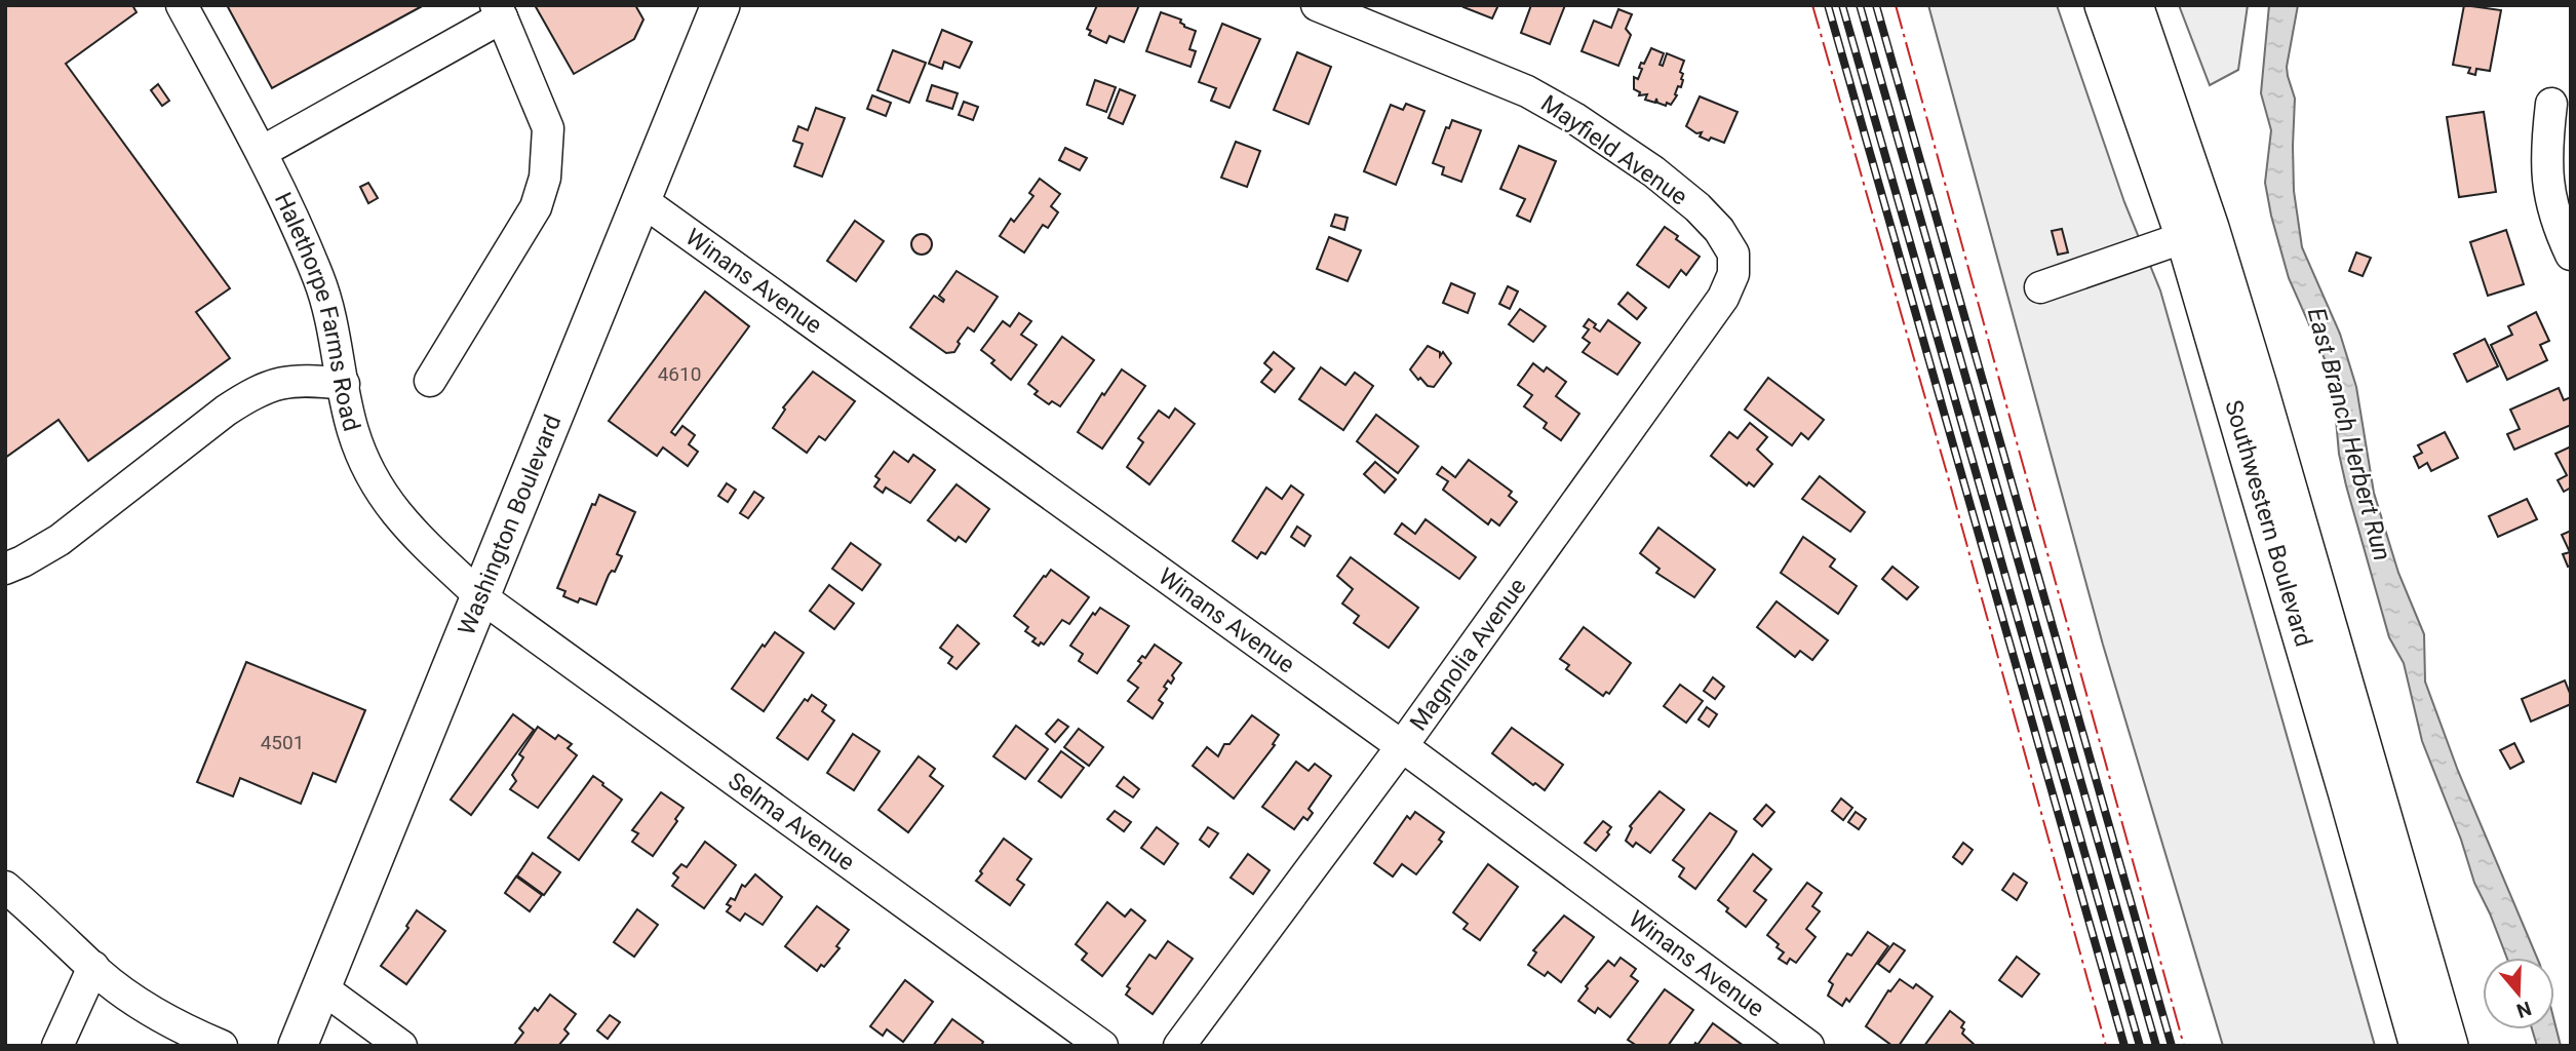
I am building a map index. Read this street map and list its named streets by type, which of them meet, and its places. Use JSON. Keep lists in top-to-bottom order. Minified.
{"streets":{"main road":["Southwestern Boulevard","Washington Boulevard"],"street":["Mayfield Avenue","Winans Avenue","Halethorpe Farms Road","Magnolia Avenue","Selma Avenue"]},"crossings":[["Mayfield Avenue","Magnolia Avenue"],["Winans Avenue","Washington Boulevard"],["Winans Avenue","Magnolia Avenue"],["Halethorpe Farms Road","Washington Boulevard"],["Halethorpe Farms Road","Selma Avenue"],["Washington Boulevard","Selma Avenue"]],"water":["East Branch Herbert Run"],"house_numbers":["4610","4501"],"north":"bottom"}
